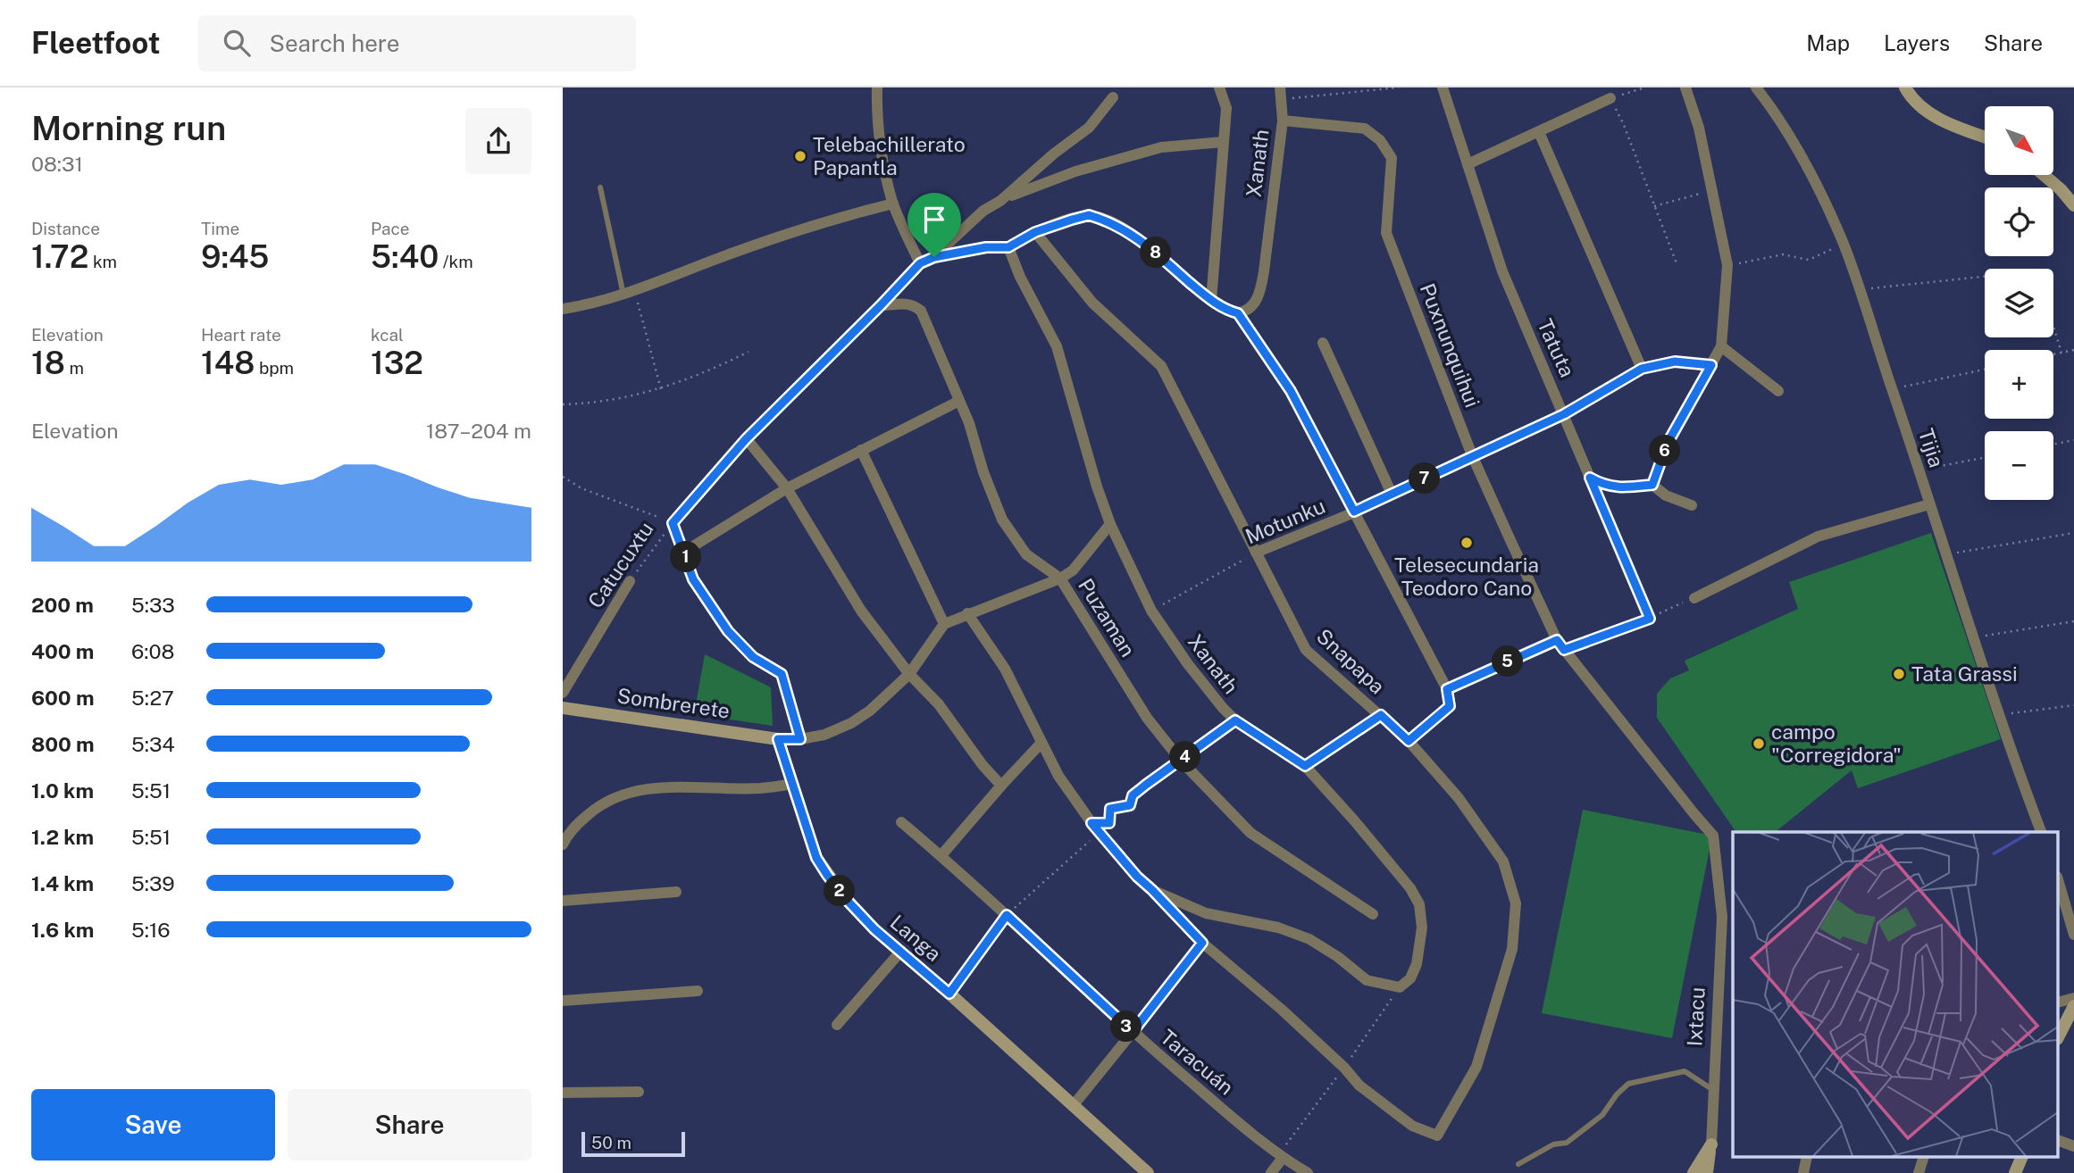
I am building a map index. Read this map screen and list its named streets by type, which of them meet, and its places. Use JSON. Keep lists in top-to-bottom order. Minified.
{"streets":{"street":["Xanath","Puxnunquihui","Tatuta","Tijia","Motunku","Catucuxtu","Puzaman","Snapapa","Sombrerete","Langa","Ixtacu","Taracuán"]},"crossings":[["Xanath","Puxnunquihui"],["Xanath","Motunku"],["Puxnunquihui","Motunku"],["Puxnunquihui","Ixtacu"],["Motunku","Snapapa"],["Sombrerete","Langa"]],"places":["Telebachillerato Papantla","Telesecundaria Teodoro Cano","Tata Grassi","campo \"Corregidora\""],"scale_bar":"50 m","north":"bottom right","page":{"header":"Fleetfoot","search":"Search here","nav":["Map","Layers","Share"],"heading":["Morning run","08:31"],"map_buttons":["+","−"],"stats":[["Distance","1.72 km"],["Time","9:45"],["Pace","5:40 /km"],["Elevation","18 m"],["Heart rate","148 bpm"],["kcal","132"]],"pins":["8","6","7","1","5","4","2","3"],"chart":["Elevation","187–204 m"],"list":[{"name":"200 m","note":"5:33"},{"name":"400 m","note":"6:08"},{"name":"600 m","note":"5:27"},{"name":"800 m","note":"5:34"},{"name":"1.0 km","note":"5:51"},{"name":"1.2 km","note":"5:51"},{"name":"1.4 km","note":"5:39"},{"name":"1.6 km","note":"5:16"}],"buttons":["Save","Share"],"scale":"50 m"}}
